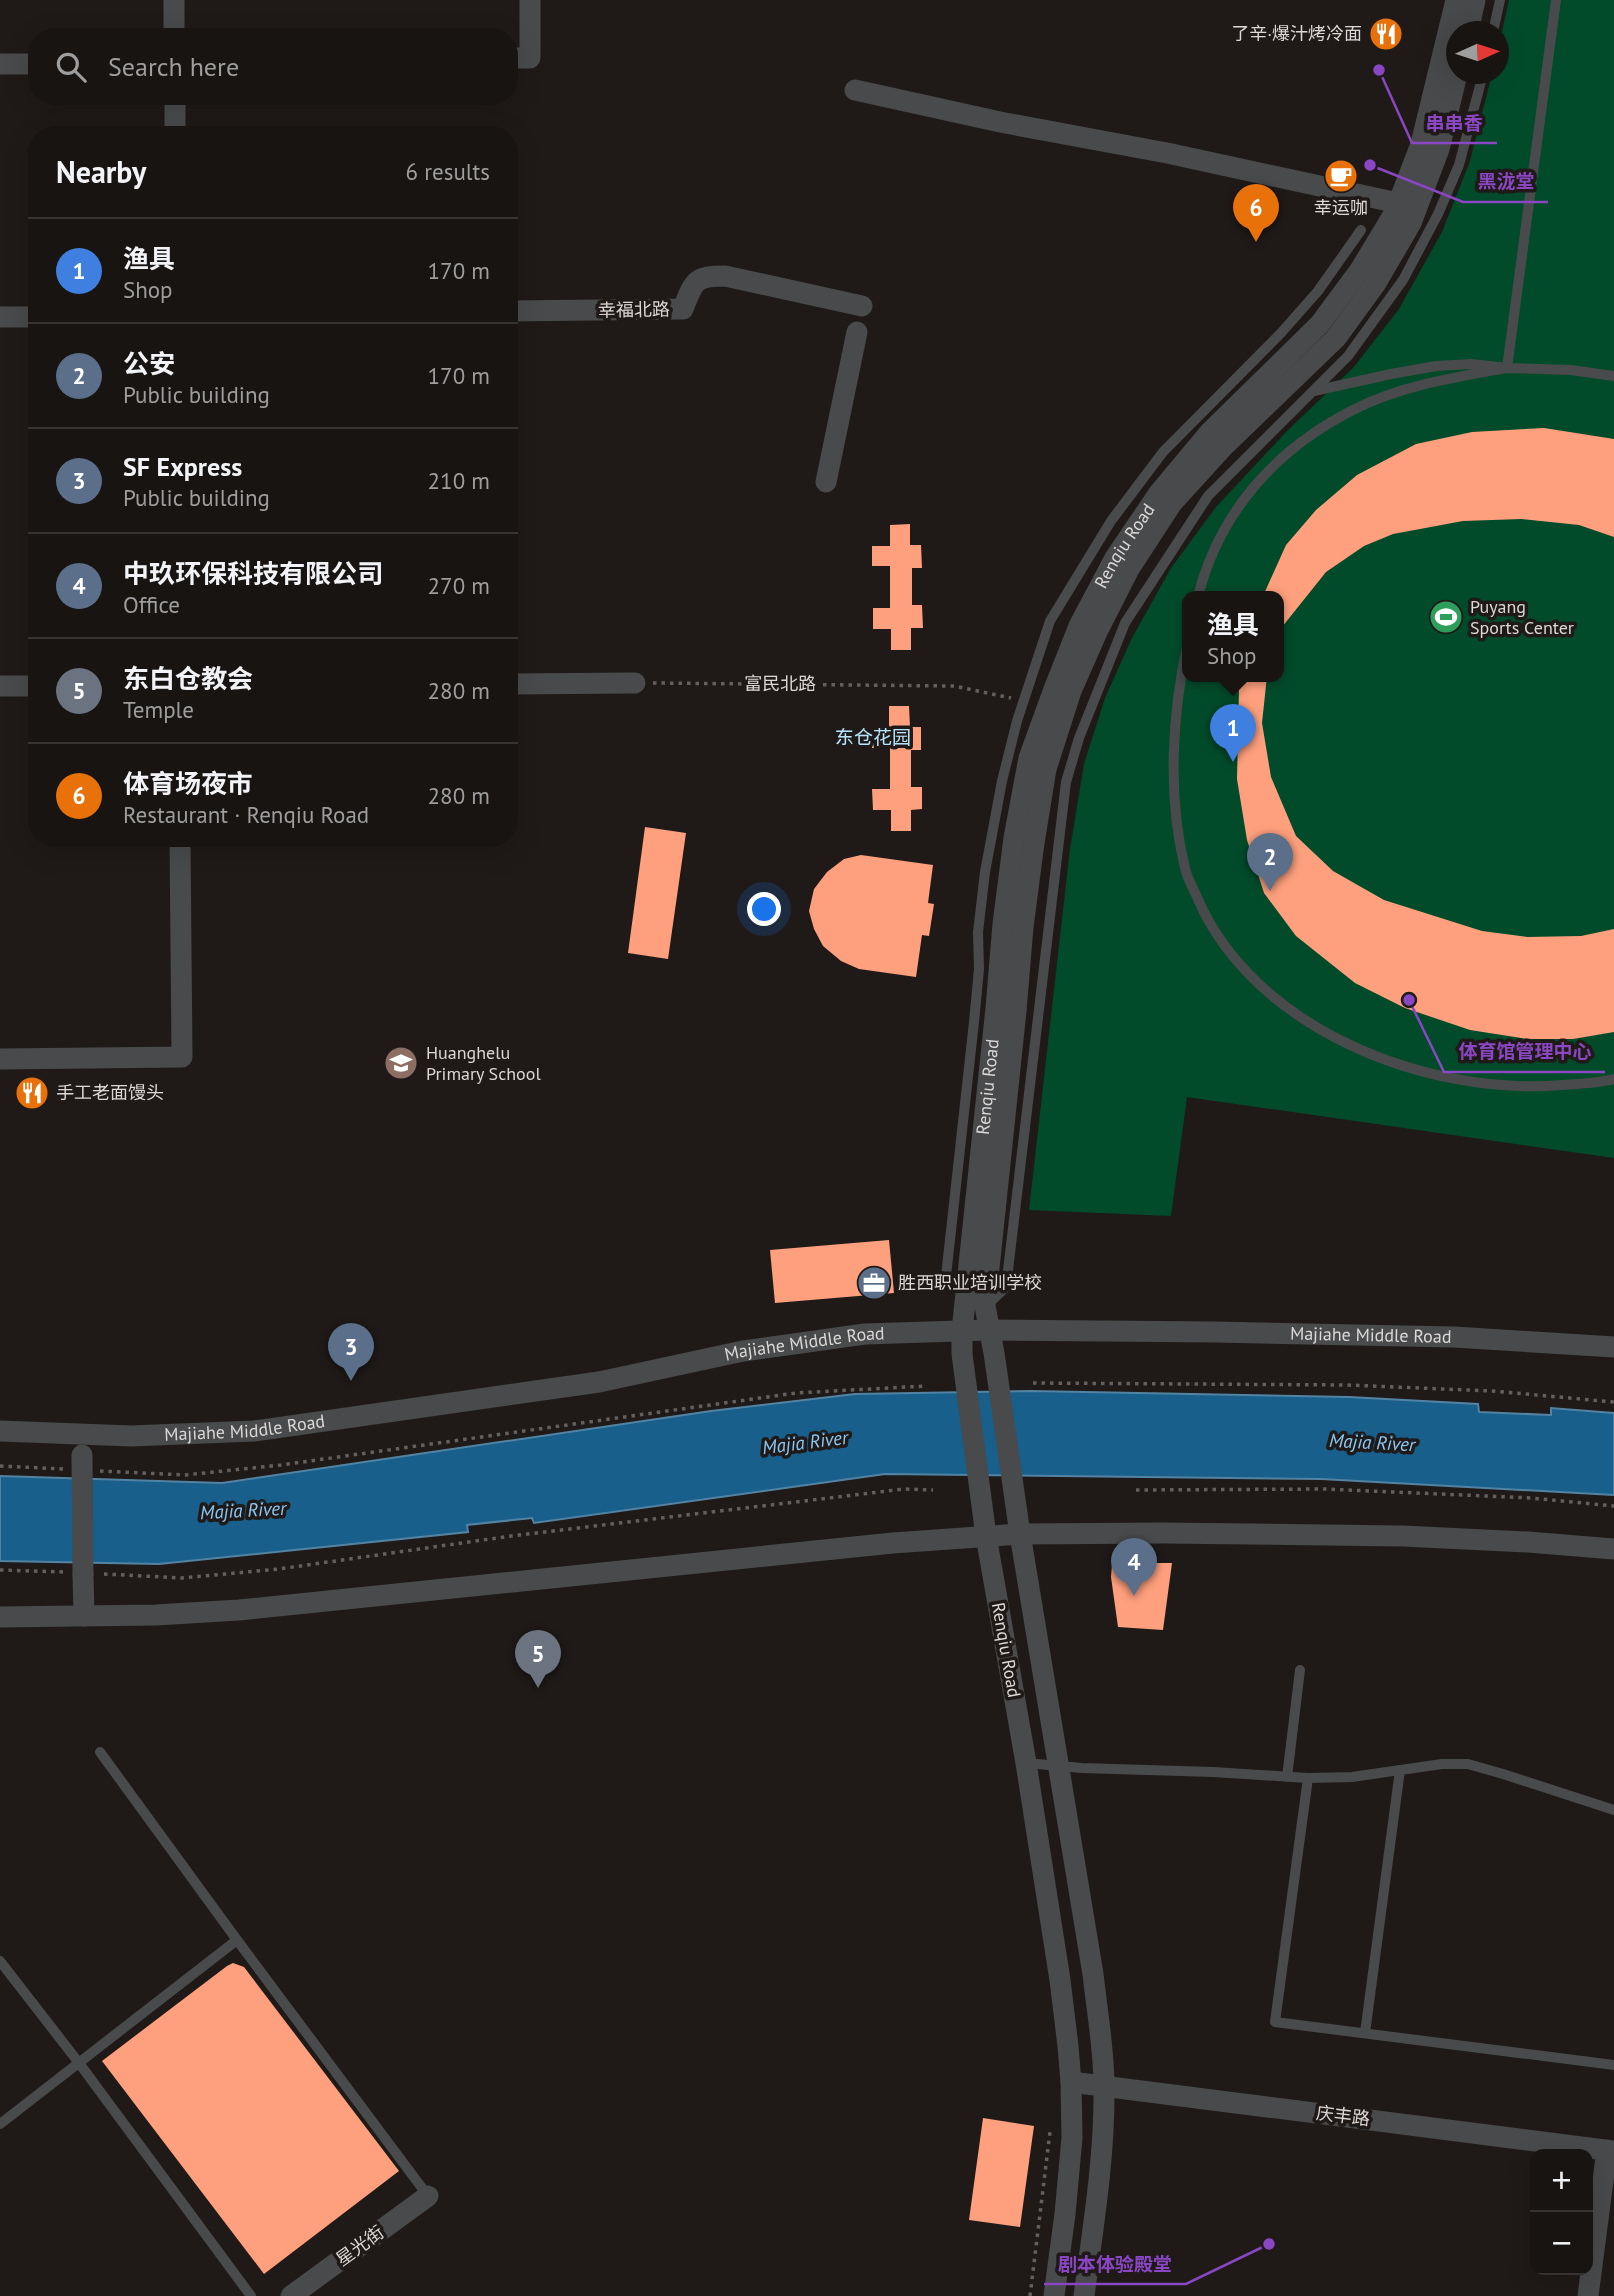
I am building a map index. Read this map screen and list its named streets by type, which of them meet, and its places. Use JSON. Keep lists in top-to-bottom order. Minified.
{"streets":{"street":["幸福北路","Renqiu Road","Majiahe Middle Road","庆丰路","星光街"],"path":["富民北路"]},"crossings":[["Renqiu Road","Majiahe Middle Road"],["Renqiu Road","庆丰路"]],"districts":["东仓花园"],"water":["Majia River"],"places":{"restaurant":["了辛·爆汁烤冷面","手工老面馒头"],"other":["串串香","黑泷堂","体育馆管理中心","剧本体验殿堂"],"cafe":["幸运咖"],"sports":["Puyang Sports Center"],"school or university":["Huanghelu Primary School"],"office":["胜西职业培训学校"]},"north":"right","page":{"search":"Search here","heading":["Nearby","6 results"],"pins":["6","1","2","3","4","5"],"list":[{"mark":"1","name":"渔具","note":"Shop","value":"170 m"},{"mark":"2","name":"公安","note":"Public building","value":"170 m"},{"mark":"3","name":"SF Express","note":"Public building","value":"210 m"},{"mark":"4","name":"中玖环保科技有限公司","note":"Office","value":"270 m"},{"mark":"5","name":"东白仓教会","note":"Temple","value":"280 m"},{"mark":"6","name":"体育场夜市","note":"Restaurant · Renqiu Road","value":"280 m"}],"popup":["渔具","Shop"],"map_buttons":["+","−"]}}
